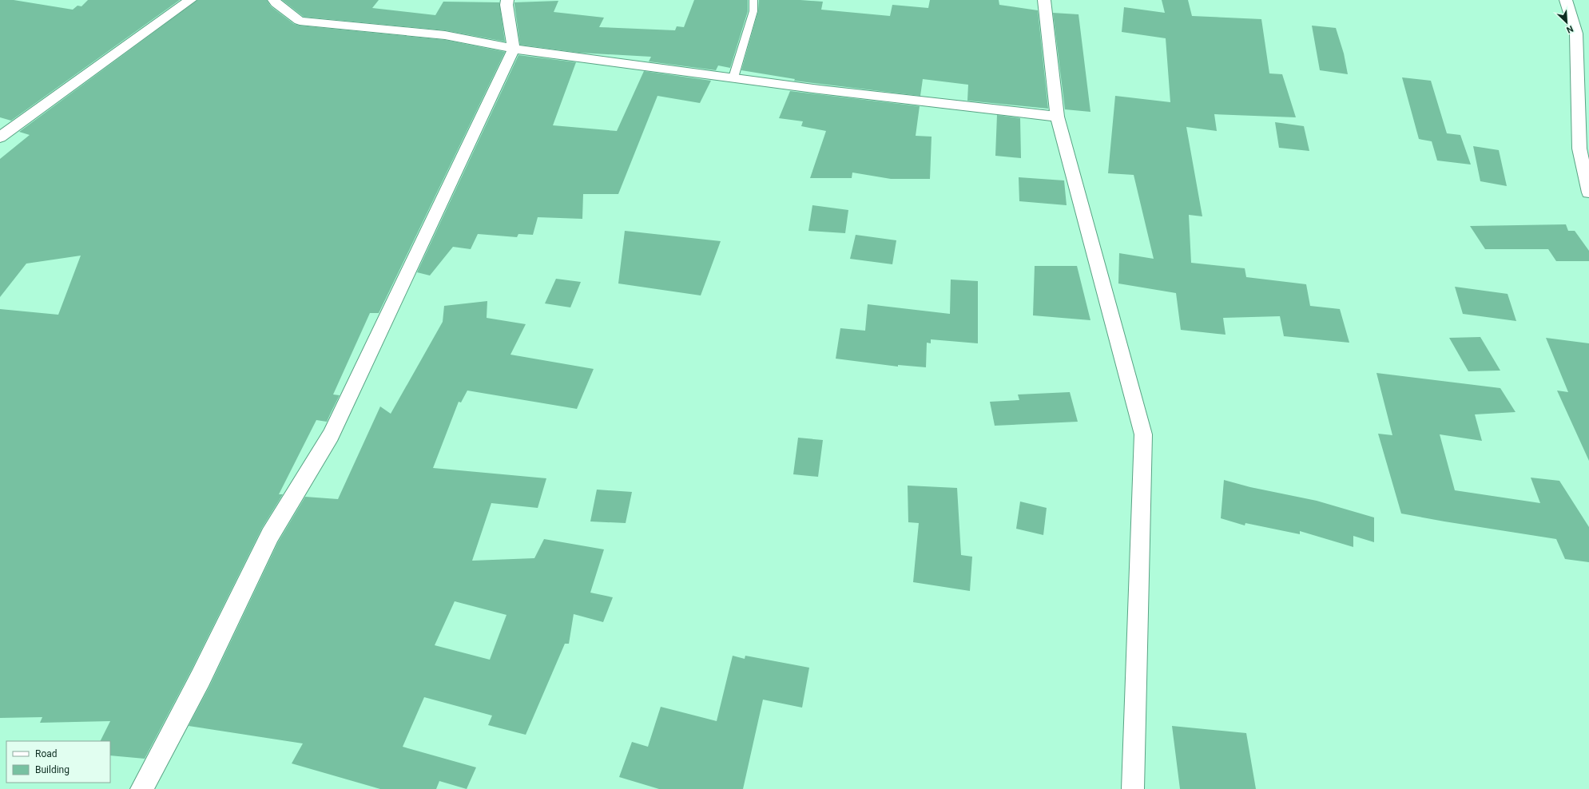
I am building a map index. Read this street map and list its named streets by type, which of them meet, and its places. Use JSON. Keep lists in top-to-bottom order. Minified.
{"legend":["Road","Building"],"north":"bottom right"}
